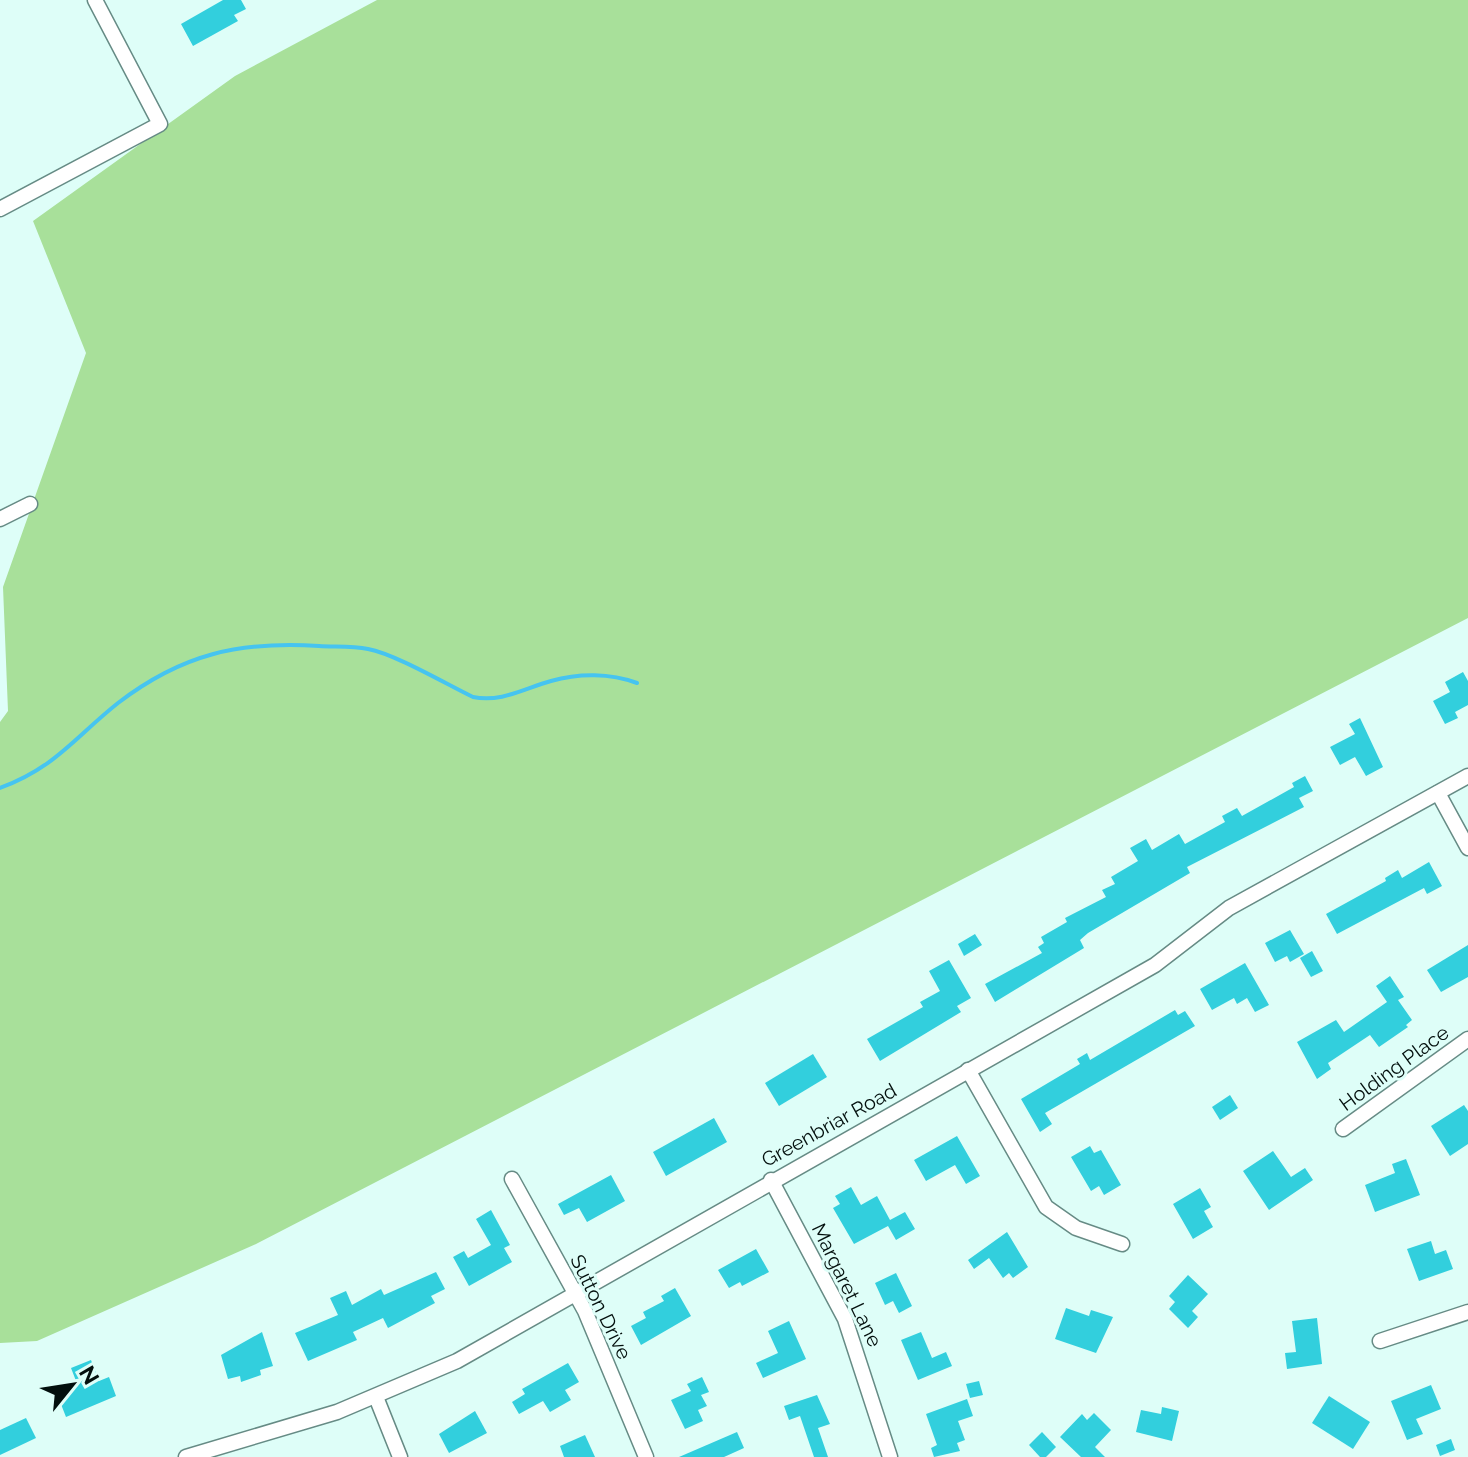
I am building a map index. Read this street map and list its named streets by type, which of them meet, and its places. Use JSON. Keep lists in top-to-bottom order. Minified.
{"streets":{"street":["Holding Place","Greenbriar Road","Margaret Lane","Sutton Drive"]},"crossings":[["Greenbriar Road","Margaret Lane"],["Greenbriar Road","Sutton Drive"]],"north":"top right"}
